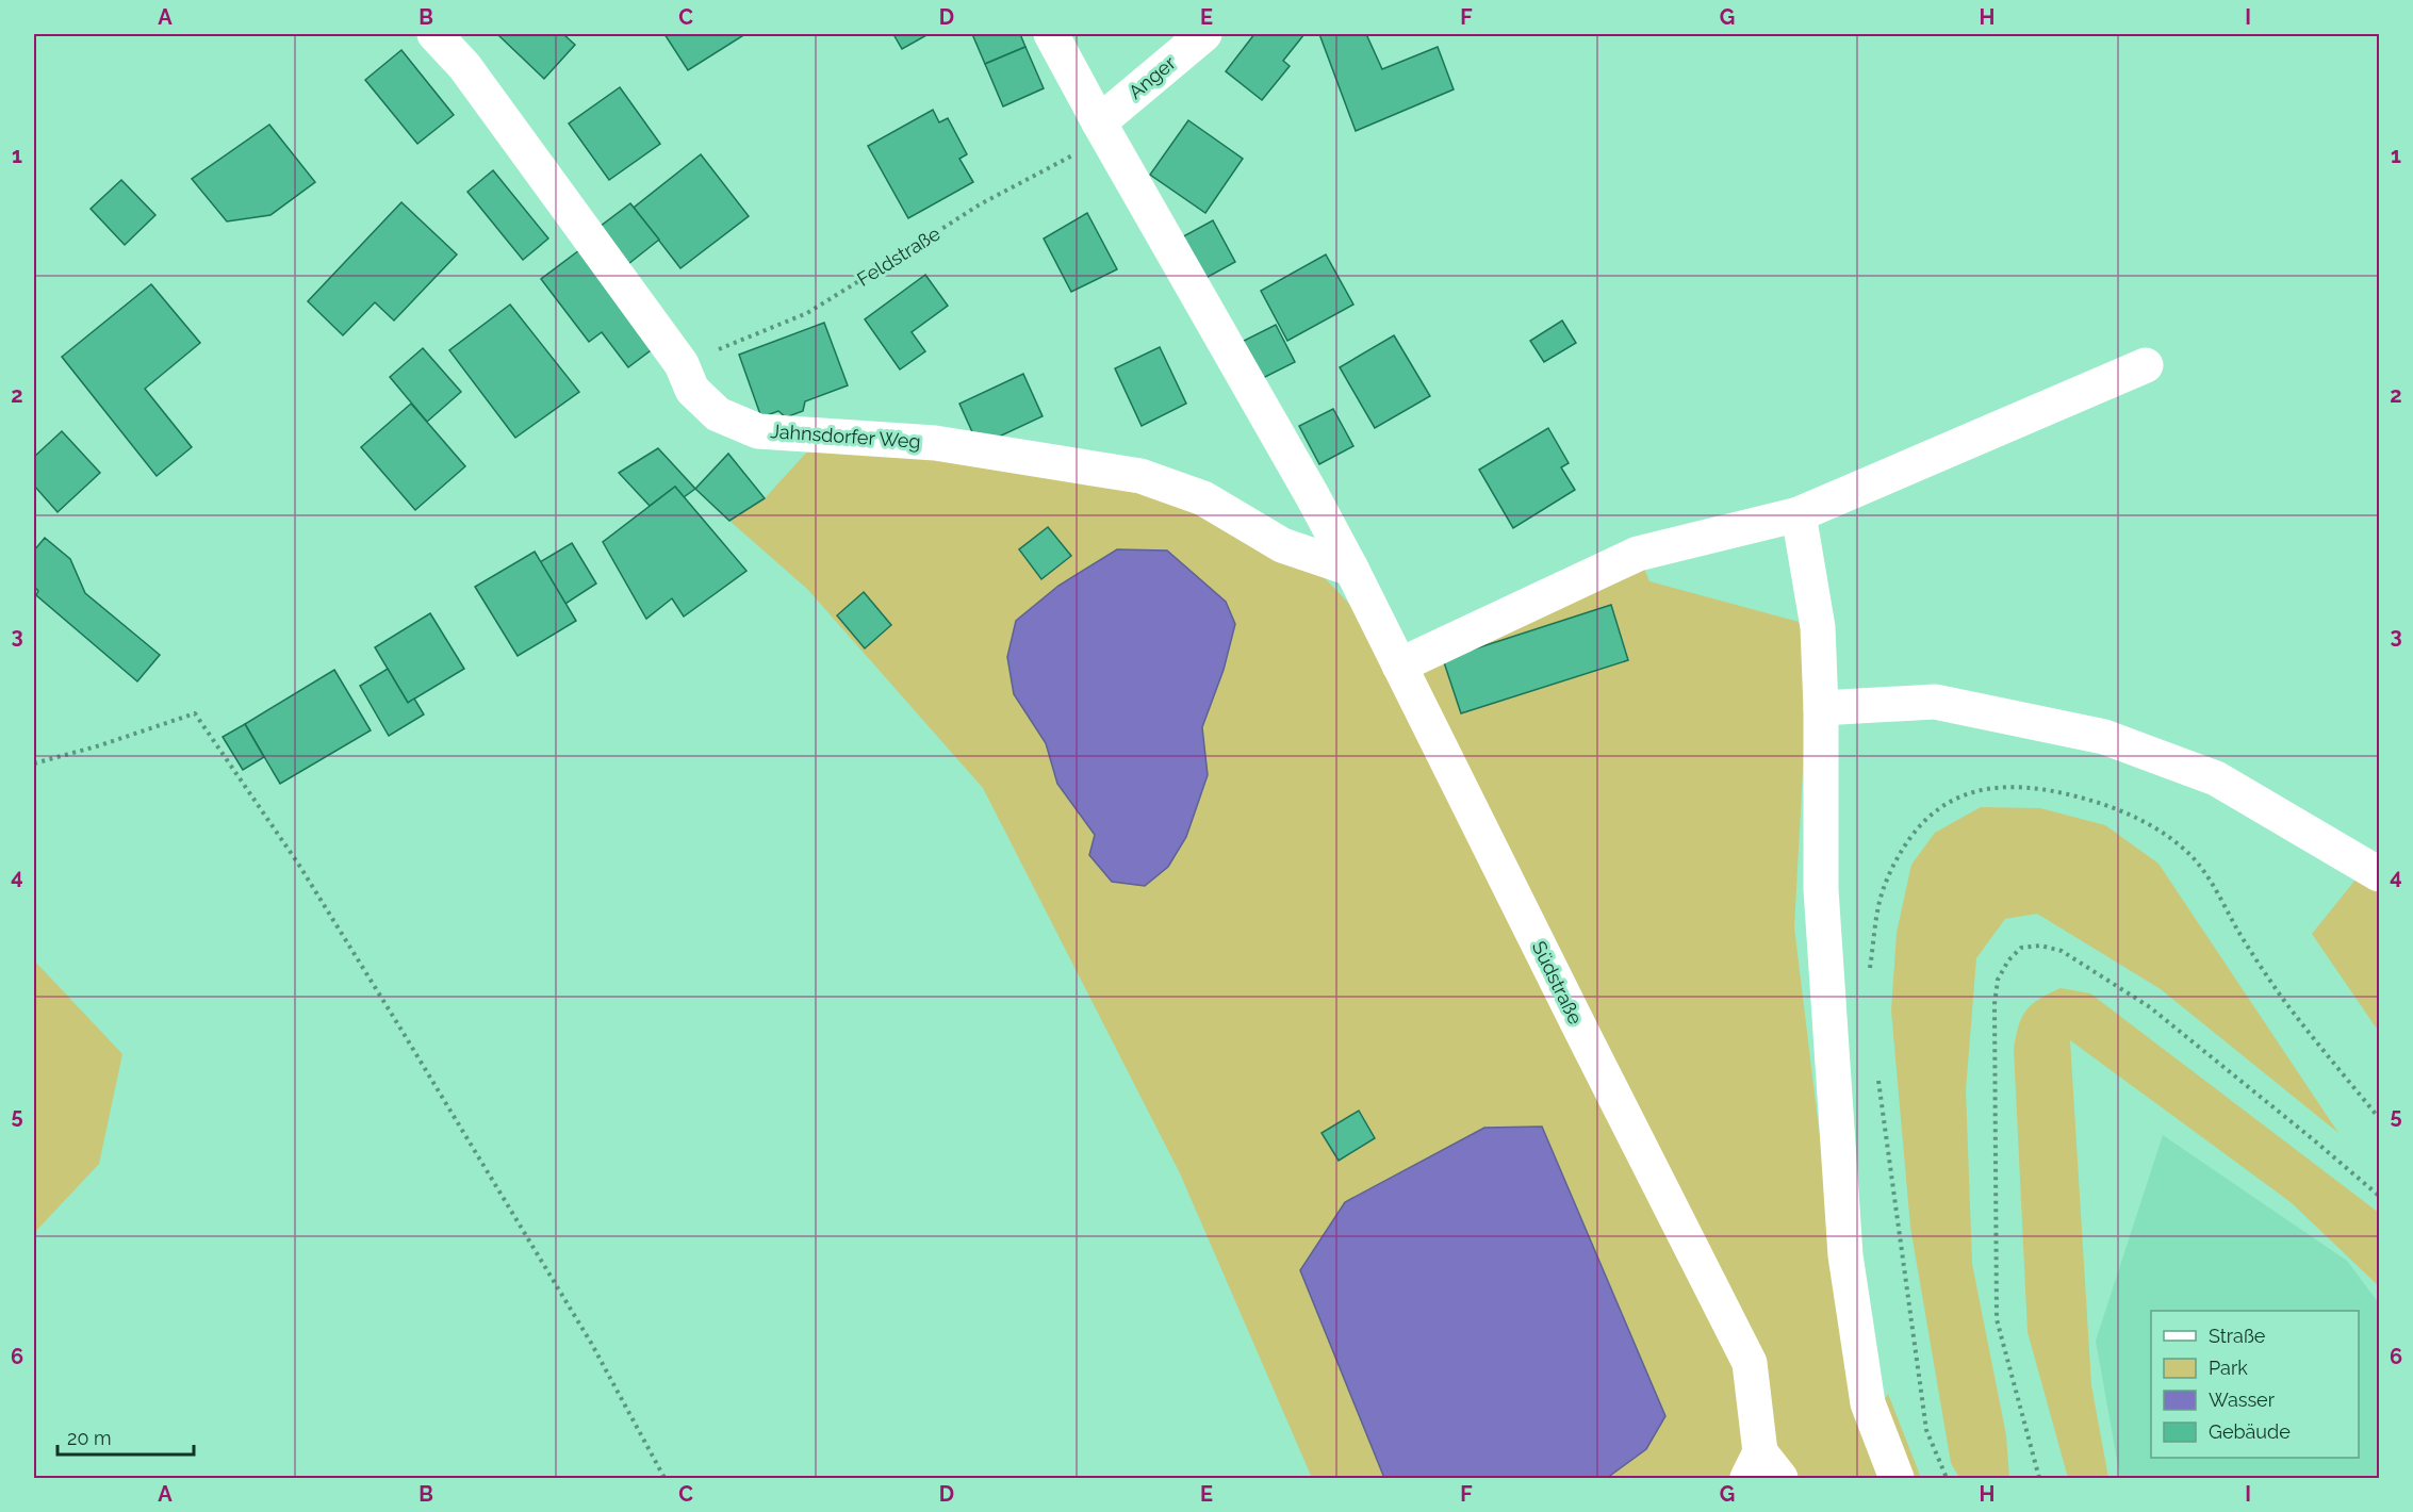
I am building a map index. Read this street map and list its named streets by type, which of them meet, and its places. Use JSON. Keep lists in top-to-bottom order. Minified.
{"streets":{"street":["Anger","Jahnsdorfer Weg","Südstraße"],"path":["Feldstraße"]},"crossings":[["Anger","Feldstraße"],["Anger","Südstraße"],["Feldstraße","Jahnsdorfer Weg"],["Feldstraße","Südstraße"],["Jahnsdorfer Weg","Südstraße"]],"legend":["Straße","Park","Wasser","Gebäude"],"scale_bar":"20 m","grid":{"columns":["A","B","C","D","E","F","G","H","I"],"rows":["1","2","3","4","5","6"]}}
